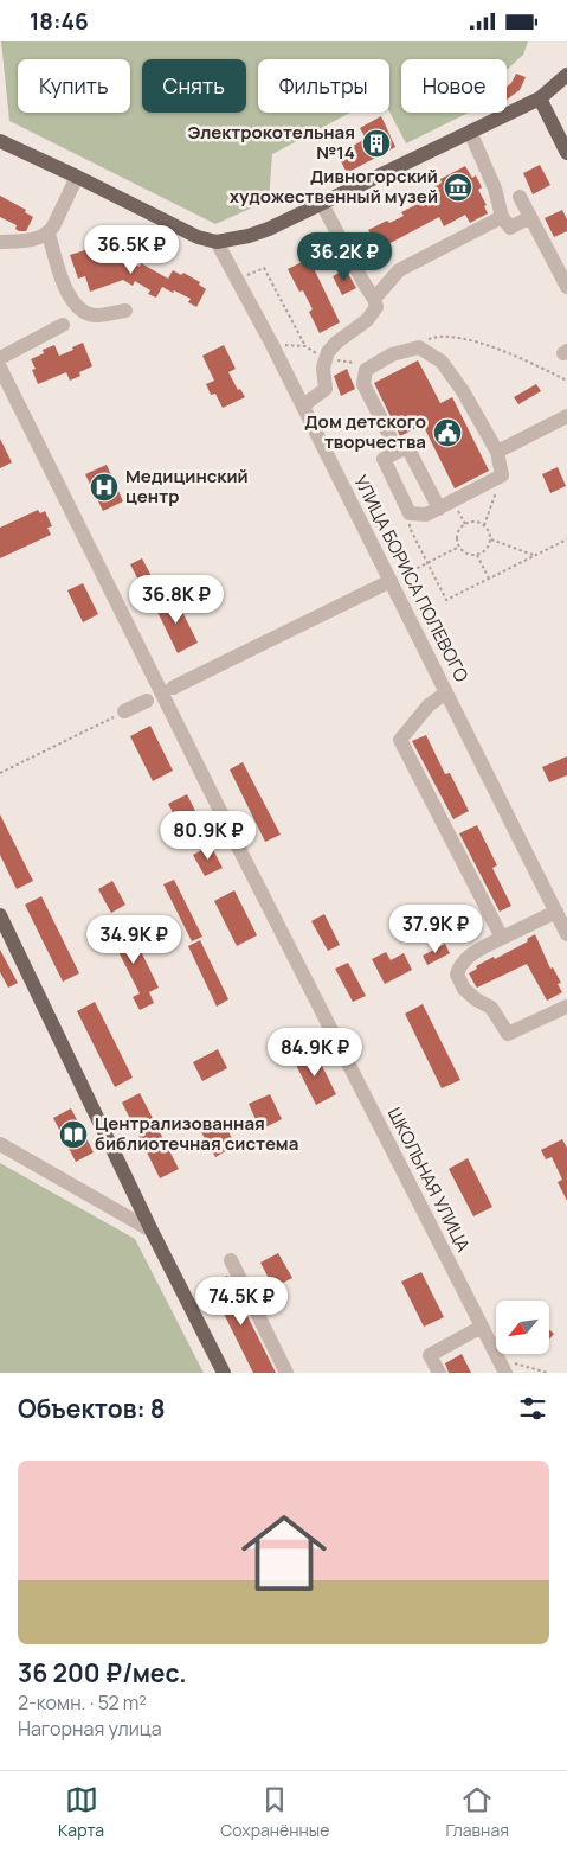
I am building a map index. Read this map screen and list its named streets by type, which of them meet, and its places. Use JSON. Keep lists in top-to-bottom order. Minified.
{"streets":{"street":["УЛИЦА БОРИСА ПОЛЕВОГО","ШКОЛЬНАЯ УЛИЦА"]},"places":{"building":["Электрокотельная №14"],"museum":["Дивногорский художественный музей"],"public building":["Дом детского творчества"],"hospital":["Медицинский центр"],"library":["Централизованная библиотечная система"]},"north":"bottom left","page":{"status":"18:46","chip":["Купить","Снять","Фильтры","Новое"],"price":["36.5K ₽","36.2K ₽","36.8K ₽","80.9K ₽","37.9K ₽","34.9K ₽","84.9K ₽","74.5K ₽"],"heading":"Объектов: 8","list":[{"name":"36 200 ₽/мес.","note":"2-комн. · 52 m² · Нагорная улица"}],"tabs":["Карта","Сохранённые","Главная"]}}
